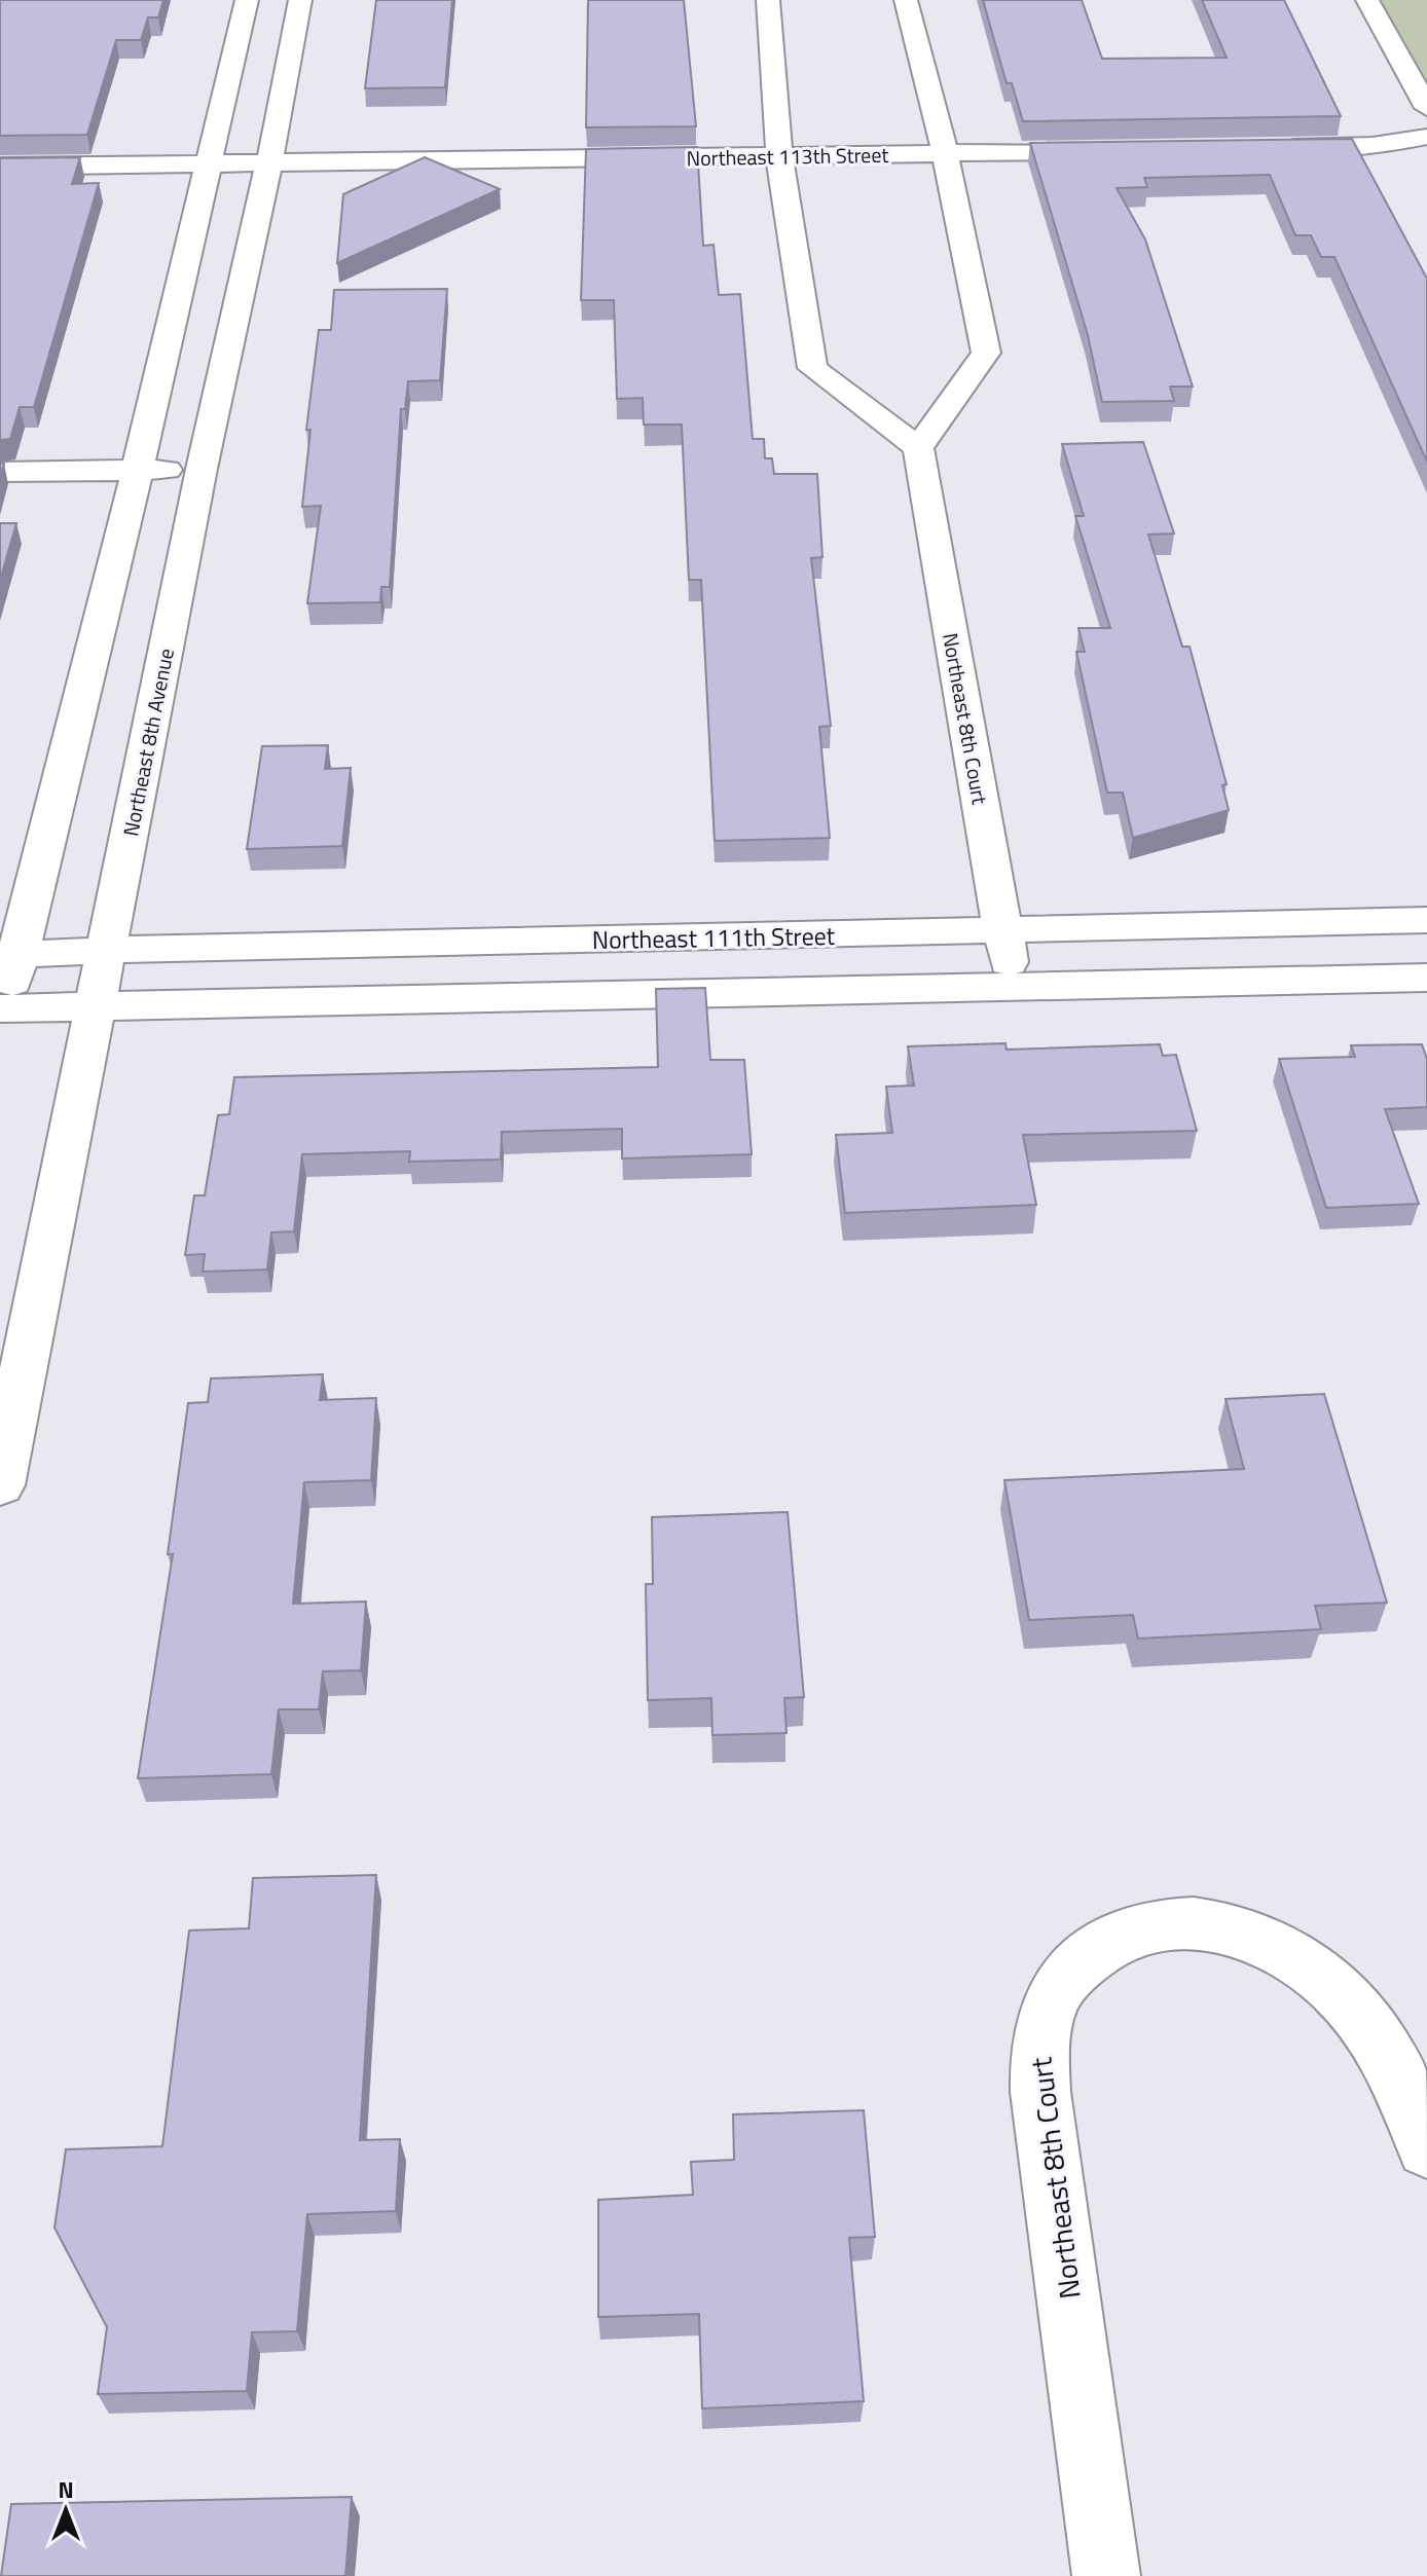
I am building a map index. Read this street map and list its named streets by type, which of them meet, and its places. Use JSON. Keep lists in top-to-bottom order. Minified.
{"streets":{"street":["Northeast 113th Street","Northeast 8th Court","Northeast 8th Avenue","Northeast 111th Street"]},"crossings":[["Northeast 113th Street","Northeast 8th Avenue"],["Northeast 8th Court","Northeast 111th Street"],["Northeast 8th Avenue","Northeast 111th Street"]],"north":"top"}
